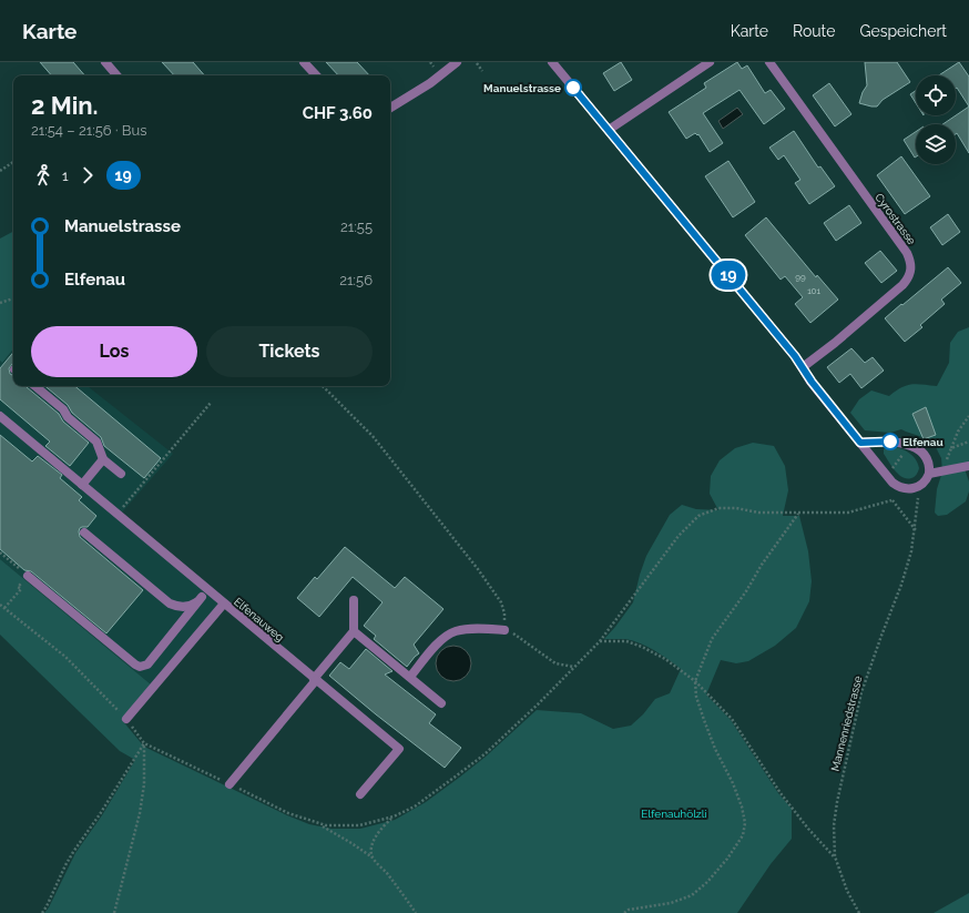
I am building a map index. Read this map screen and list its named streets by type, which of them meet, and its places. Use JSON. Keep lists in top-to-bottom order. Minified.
{"streets":{"street":["Cyrostrasse","Elfenauweg"],"path":["Mannenriedstrasse"]},"parks":["Elfenauhölzli"],"places":["Manuelstrasse","Elfenau"],"lines":["bus line 19"],"house_numbers":["99","101"],"page":{"header":"Karte","nav":["Karte","Route","Gespeichert"],"on_map":"19","heading":["2 Min.","21:54 – 21:56 · Bus","CHF 3.60"],"legs":["1","19"],"list":[{"name":"Manuelstrasse","value":"21:55"},{"name":"Elfenau","value":"21:56"}],"buttons":["Los","Tickets"]}}
